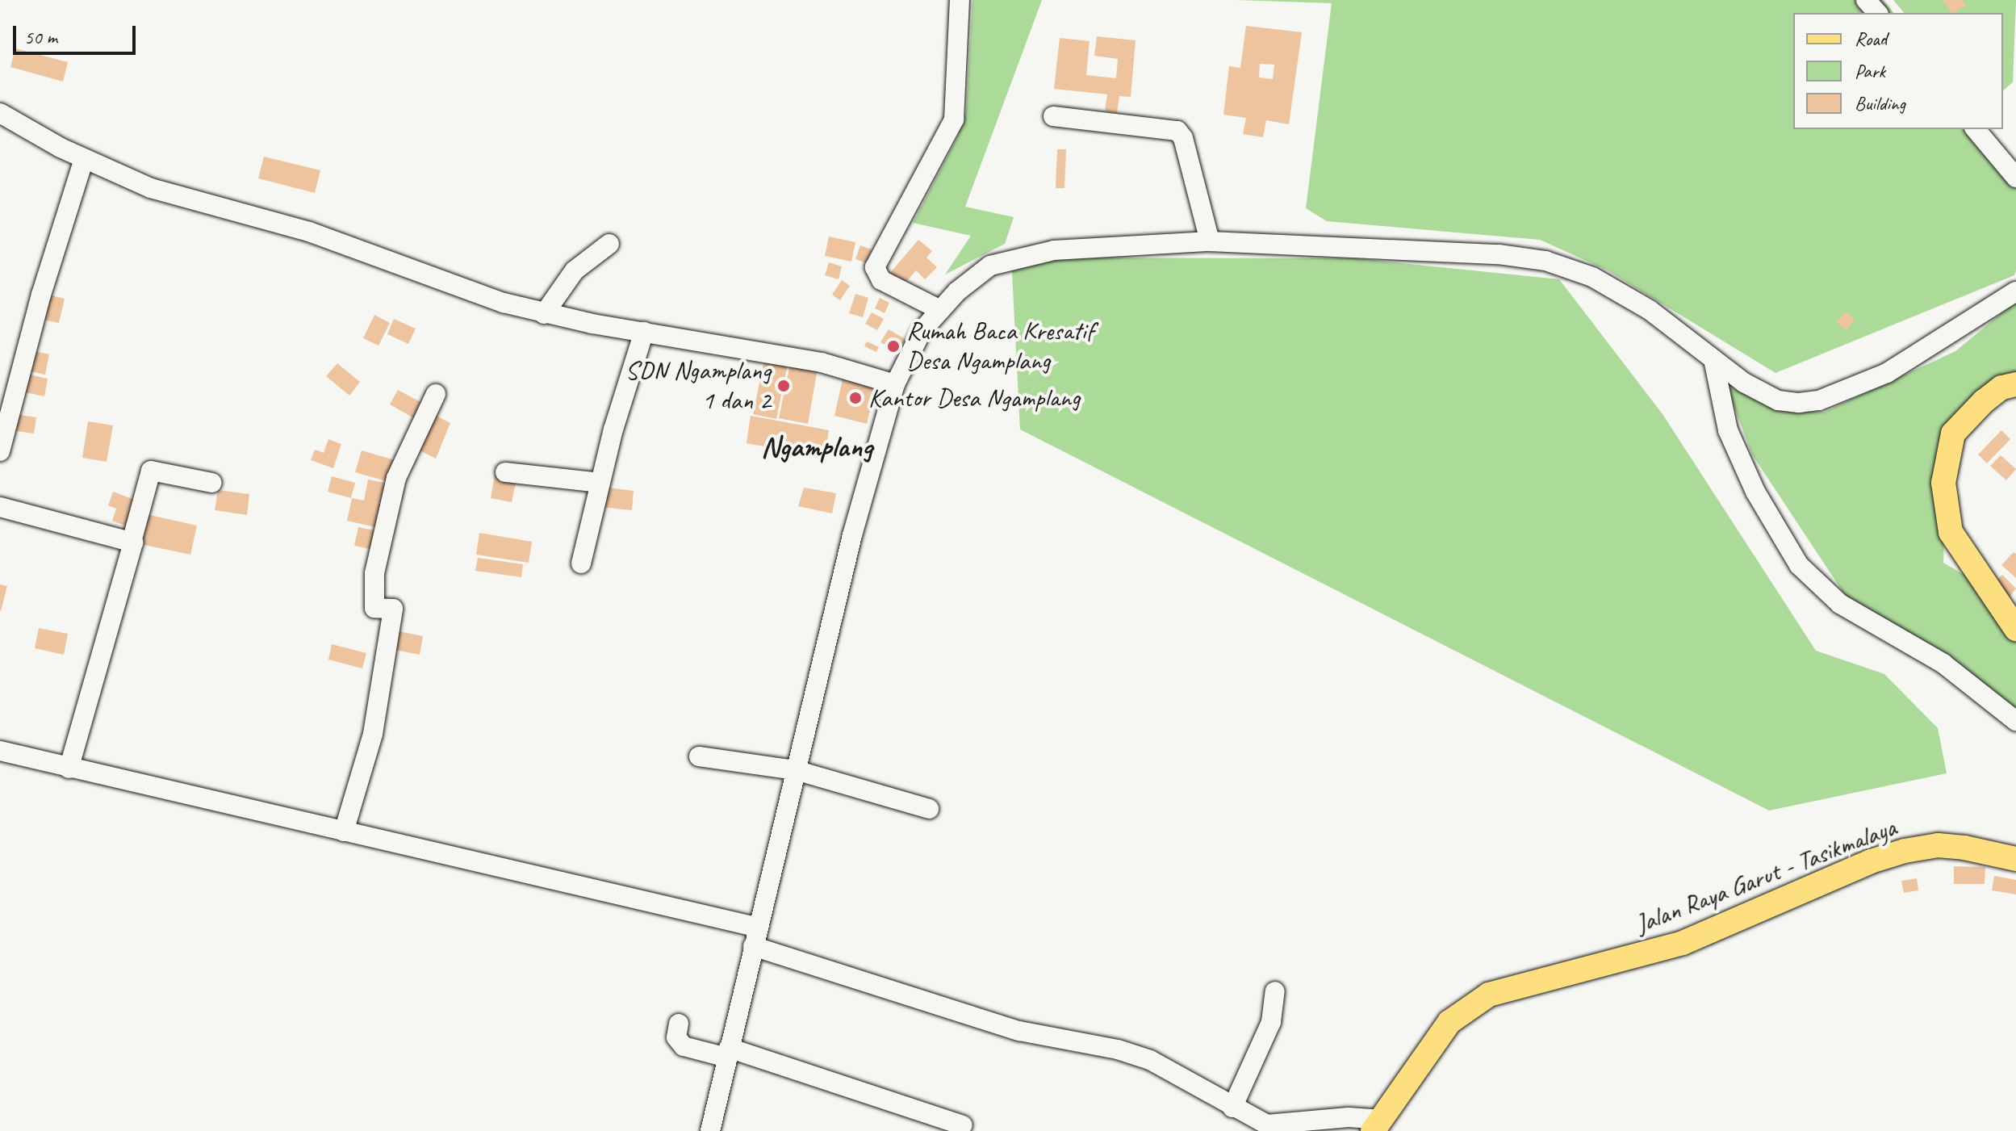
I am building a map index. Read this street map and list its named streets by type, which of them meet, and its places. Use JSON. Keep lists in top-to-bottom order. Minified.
{"streets":{"main road":["Jalan Raya Garut - Tasikmalaya"]},"districts":["Ngamplang"],"places":["Rumah Baca Kresatif Desa Ngamplang","SDN Ngamplang 1 dan 2","Kantor Desa Ngamplang"],"legend":["Road","Park","Building"],"scale_bar":"50 m"}
